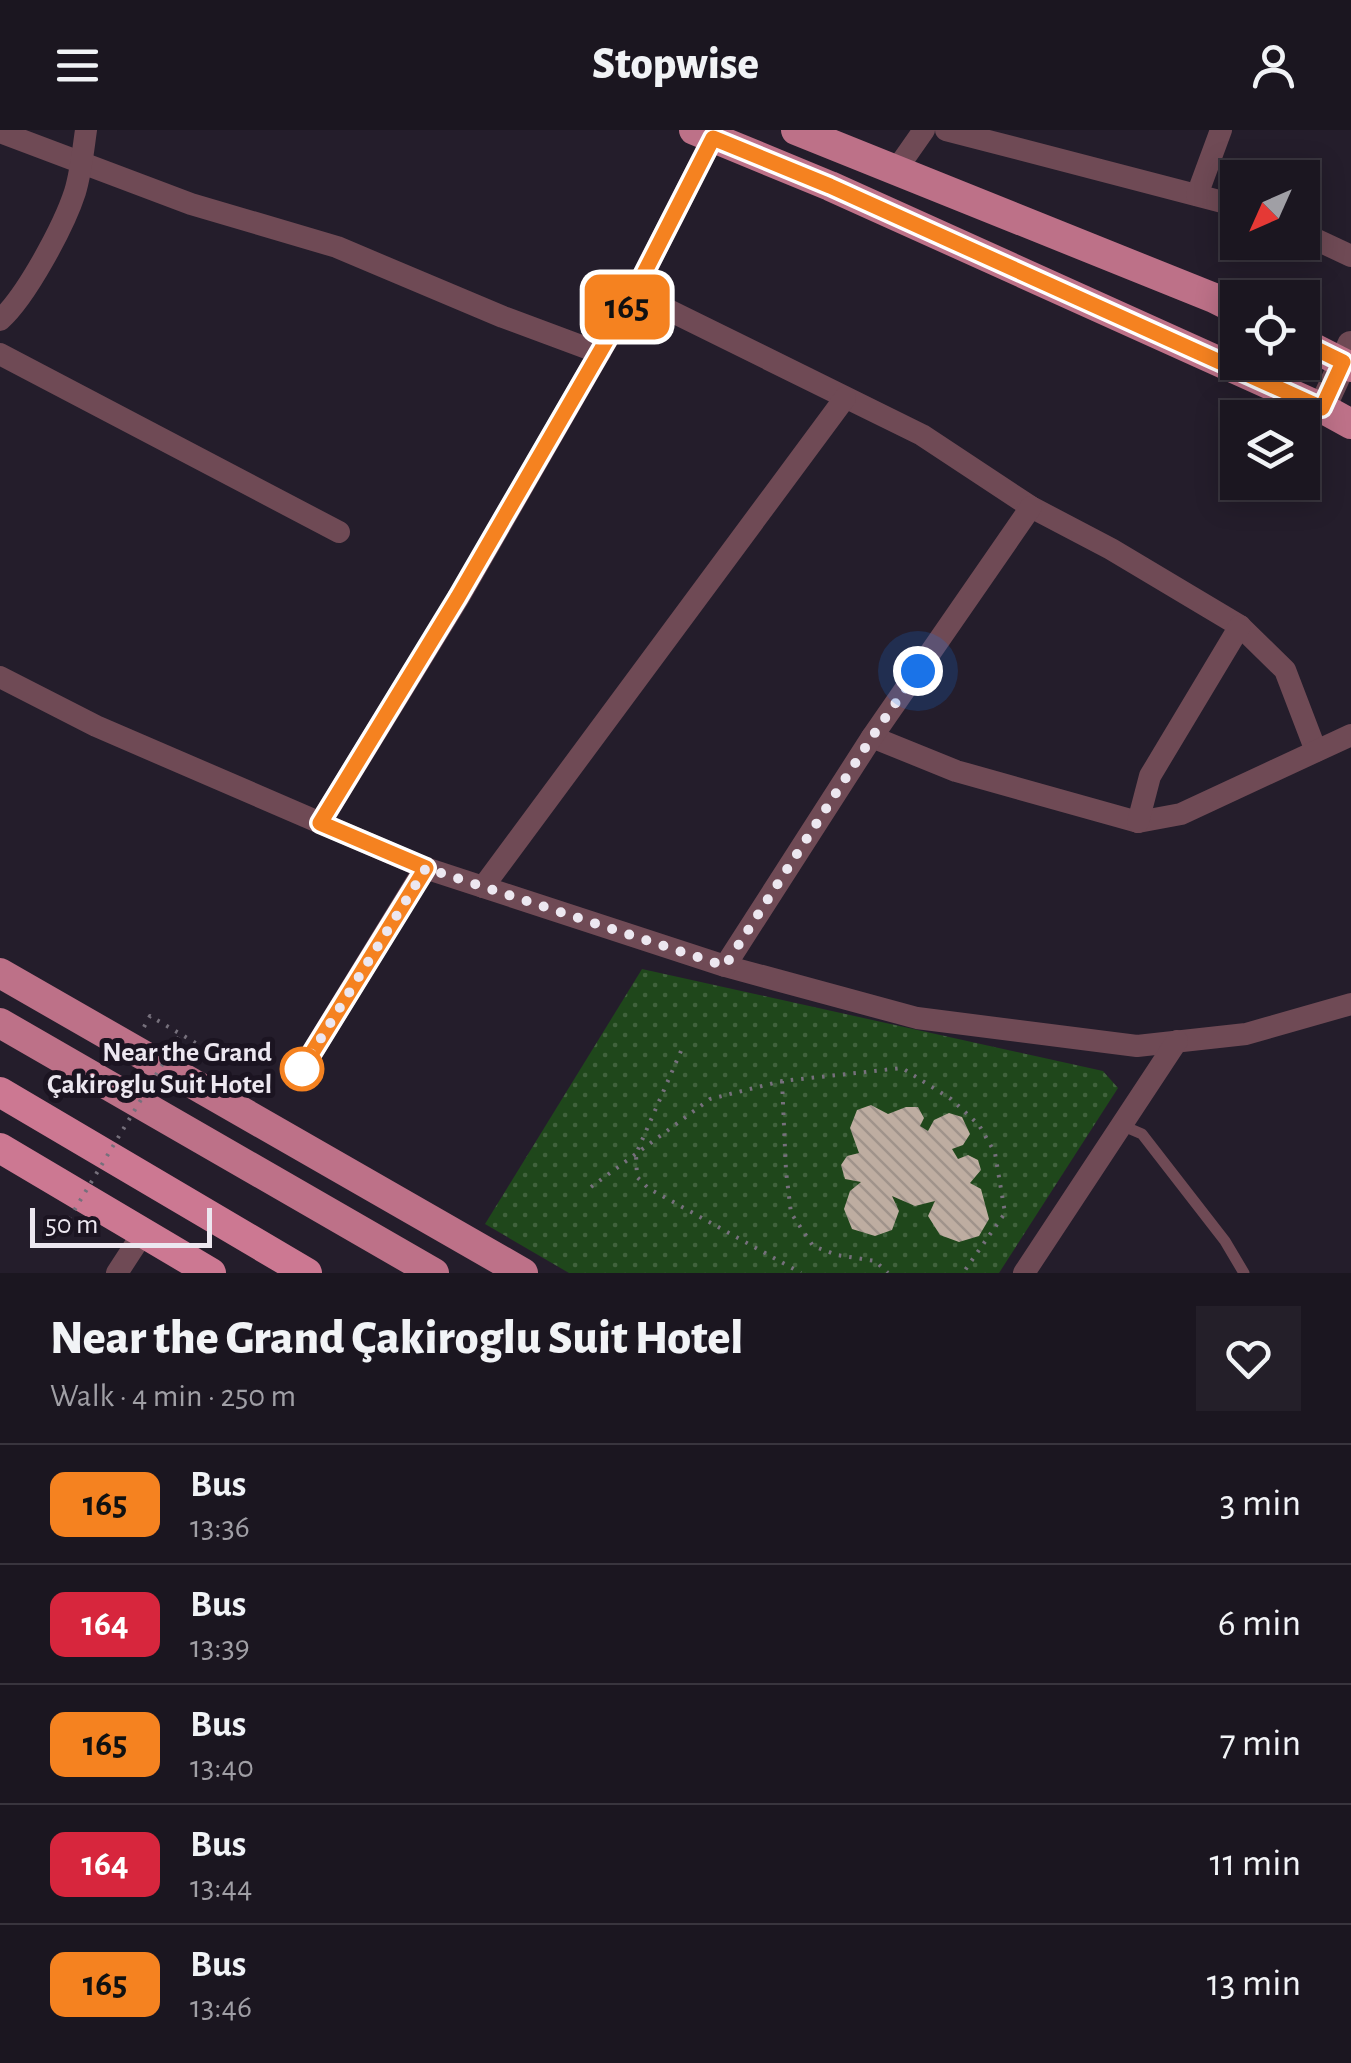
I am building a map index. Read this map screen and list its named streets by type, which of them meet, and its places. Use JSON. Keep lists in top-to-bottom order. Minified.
{"places":["Near the Grand Çakiroglu Suit Hotel"],"lines":["bus line 165"],"scale_bar":"50 m","north":"bottom left","page":{"header":"Stopwise","on_map":"165","scale":"50 m","heading":["Near the Grand Çakiroglu Suit Hotel","Walk · 4 min · 250 m"],"list":[{"mark":"165","name":"Bus","note":"13:36","value":"3 min"},{"mark":"164","name":"Bus","note":"13:39","value":"6 min"},{"mark":"165","name":"Bus","note":"13:40","value":"7 min"},{"mark":"164","name":"Bus","note":"13:44","value":"11 min"},{"mark":"165","name":"Bus","note":"13:46","value":"13 min"}]}}
